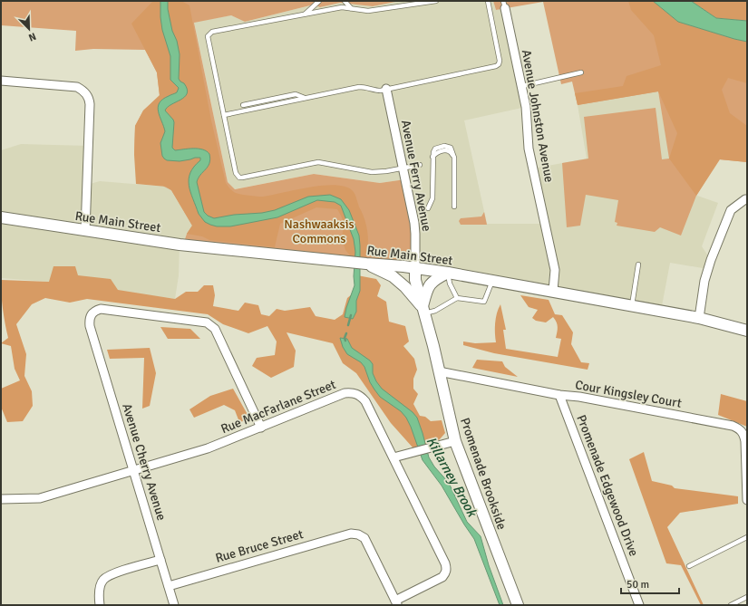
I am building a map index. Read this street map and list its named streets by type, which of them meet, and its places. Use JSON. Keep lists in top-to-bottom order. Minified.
{"streets":{"main road":["Rue Main Street","Promenade Brookside"],"street":["Avenue Johnston Avenue","Avenue Ferry Avenue","Cour Kingsley Court","Rue MacFarlane Street","Avenue Cherry Avenue","Promenade Edgewood Drive","Rue Bruce Street"]},"crossings":[["Avenue Johnston Avenue","Rue Main Street"],["Avenue Ferry Avenue","Rue Main Street"],["Avenue Ferry Avenue","Promenade Brookside"],["Rue Main Street","Promenade Brookside"],["Cour Kingsley Court","Promenade Brookside"],["Cour Kingsley Court","Promenade Edgewood Drive"],["Rue MacFarlane Street","Avenue Cherry Avenue"],["Rue MacFarlane Street","Rue Bruce Street"],["Avenue Cherry Avenue","Rue Bruce Street"]],"water":["Killarney Brook"],"parks":["Nashwaaksis Commons"],"scale_bar":"50 m","north":"bottom right"}
